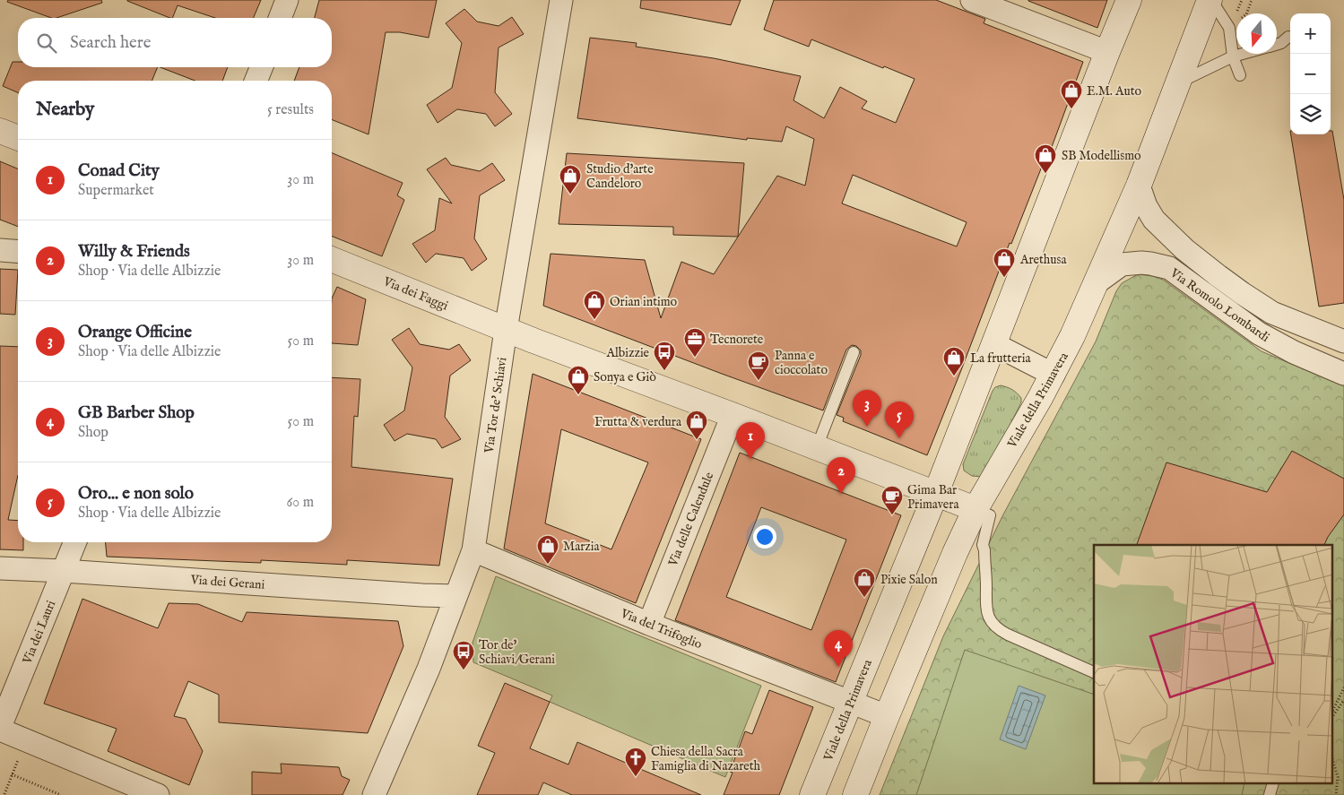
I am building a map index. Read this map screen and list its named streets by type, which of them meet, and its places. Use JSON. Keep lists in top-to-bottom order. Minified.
{"streets":{"main road":["Via dei Faggi","Viale della Primavera"],"street":["Via Romolo Lombardi","Via Tor de' Schiavi","Via delle Calendule","Via dei Gerani","Via del Trifoglio","Via dei Lauri"]},"crossings":[["Via dei Faggi","Viale della Primavera"],["Via dei Faggi","Via Tor de' Schiavi"],["Via dei Faggi","Via delle Calendule"],["Via Romolo Lombardi","Viale della Primavera"],["Viale della Primavera","Via del Trifoglio"],["Via Tor de' Schiavi","Via dei Gerani"],["Via Tor de' Schiavi","Via del Trifoglio"],["Via delle Calendule","Via del Trifoglio"],["Via dei Gerani","Via dei Lauri"]],"places":{"shop":["E.M. Auto","SB Modellismo","Studio d'arte Candeloro","Arethusa","Orian intimo","La frutteria","Sonya e Giò","Frutta & verdura","Marzia","Pixie Salon"],"office":["Tecnorete"],"bus stop":["Albizzie","Tor de' Schiavi/Gerani"],"cafe":["Panna e cioccolato","Gima Bar Primavera"],"church":["Chiesa della Sacra Famiglia di Nazareth"]},"north":"bottom","page":{"map_buttons":["+","−"],"search":"Search here","heading":["Nearby","5 results"],"list":[{"mark":"1","name":"Conad City","note":"Supermarket","value":"30 m"},{"mark":"2","name":"Willy & Friends","note":"Shop · Via delle Albizzie","value":"30 m"},{"mark":"3","name":"Orange Officine","note":"Shop · Via delle Albizzie","value":"50 m"},{"mark":"4","name":"GB Barber Shop","note":"Shop","value":"50 m"},{"mark":"5","name":"Oro... e non solo","note":"Shop · Via delle Albizzie","value":"60 m"}],"pins":["3","5","1","2","4"]}}
